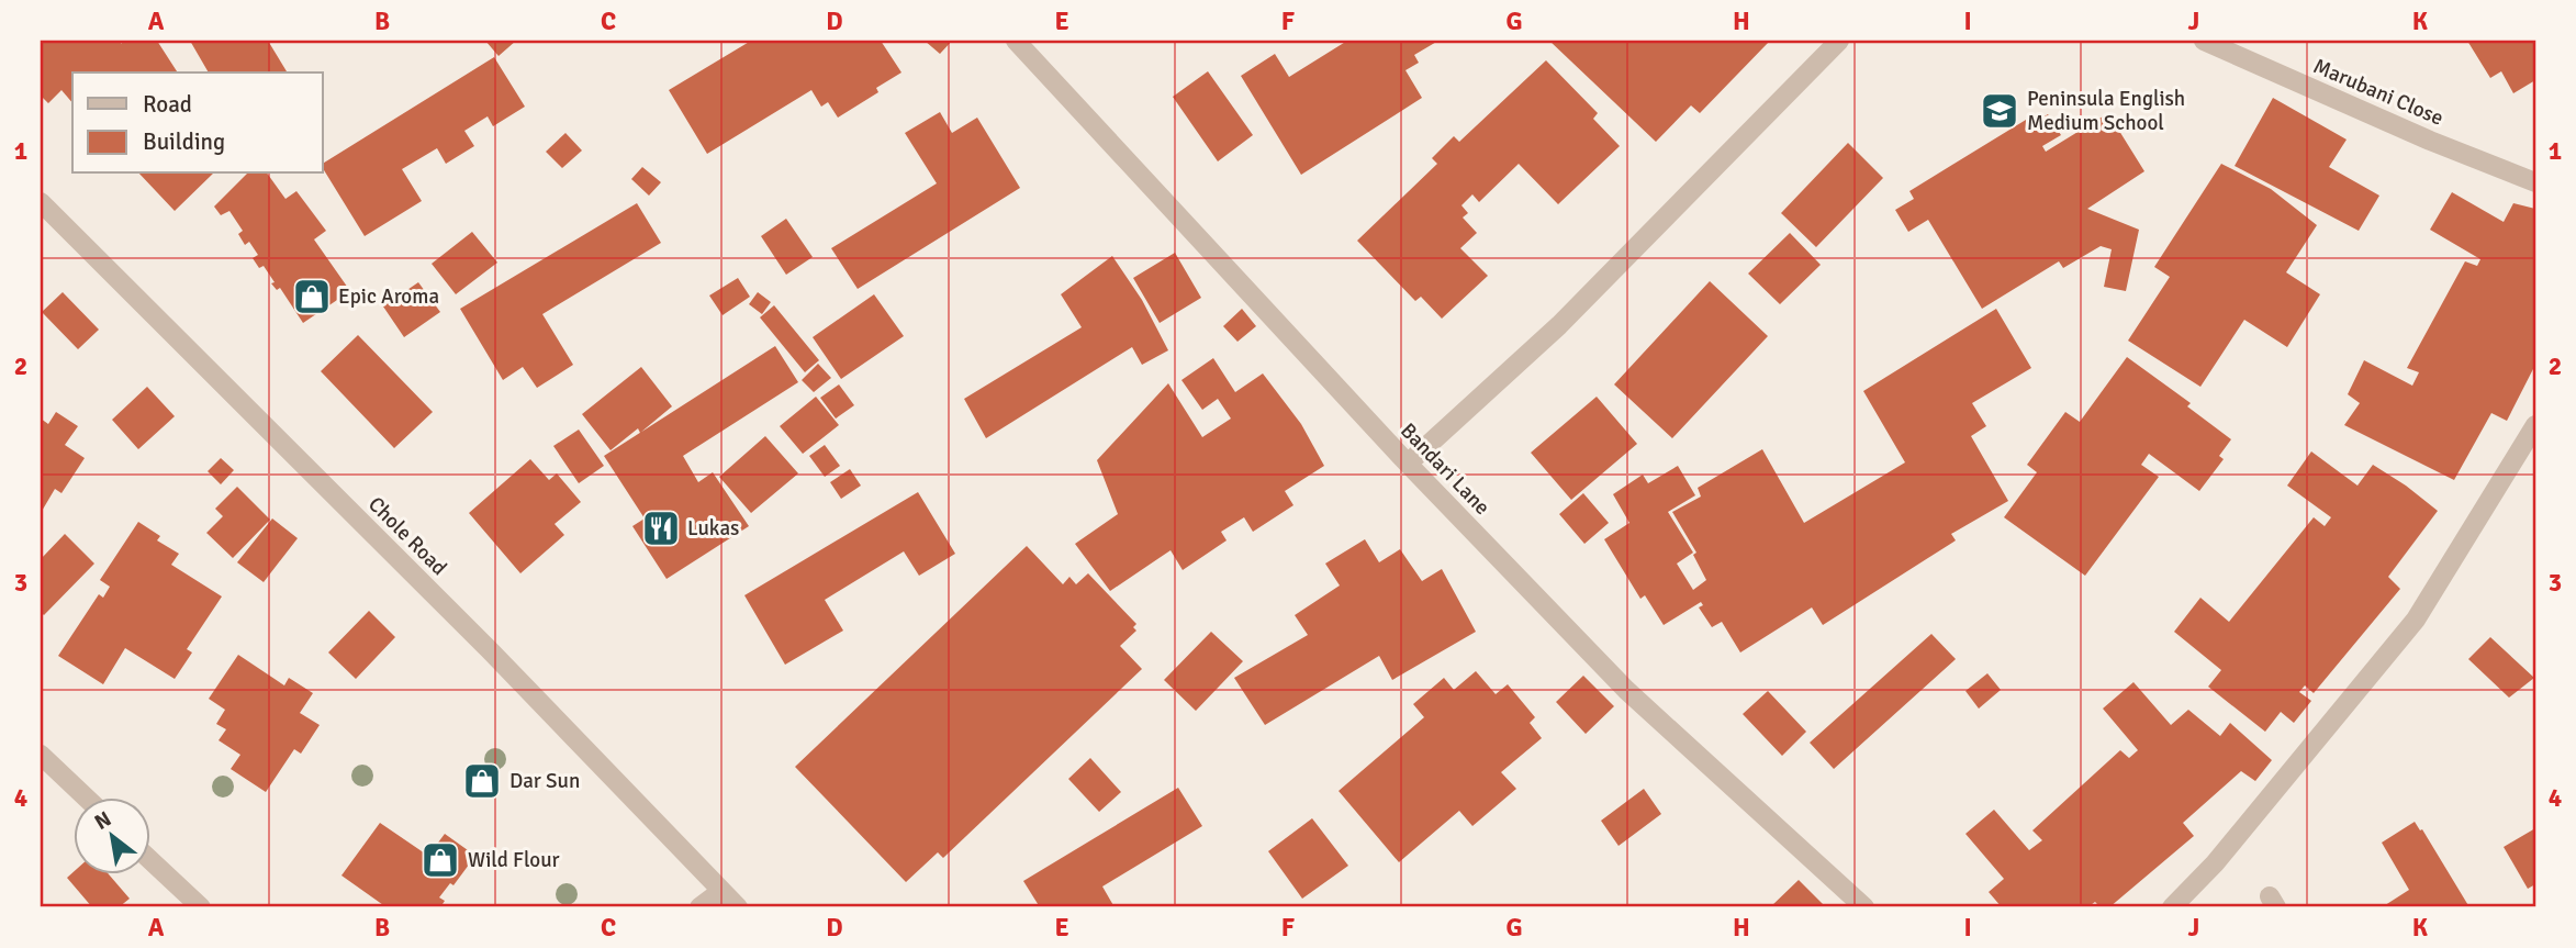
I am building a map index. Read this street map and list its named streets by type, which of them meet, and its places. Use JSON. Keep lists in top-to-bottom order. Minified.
{"streets":{"street":["Marubani Close","Bandari Lane","Chole Road"]},"places":{"school or university":["Peninsula English Medium School"],"shop":["Epic Aroma","Dar Sun","Wild Flour"],"restaurant":["Lukas"]},"legend":["Road","Building"],"north":"top left","grid":{"columns":["A","B","C","D","E","F","G","H","I","J","K"],"rows":["1","2","3","4"]}}
